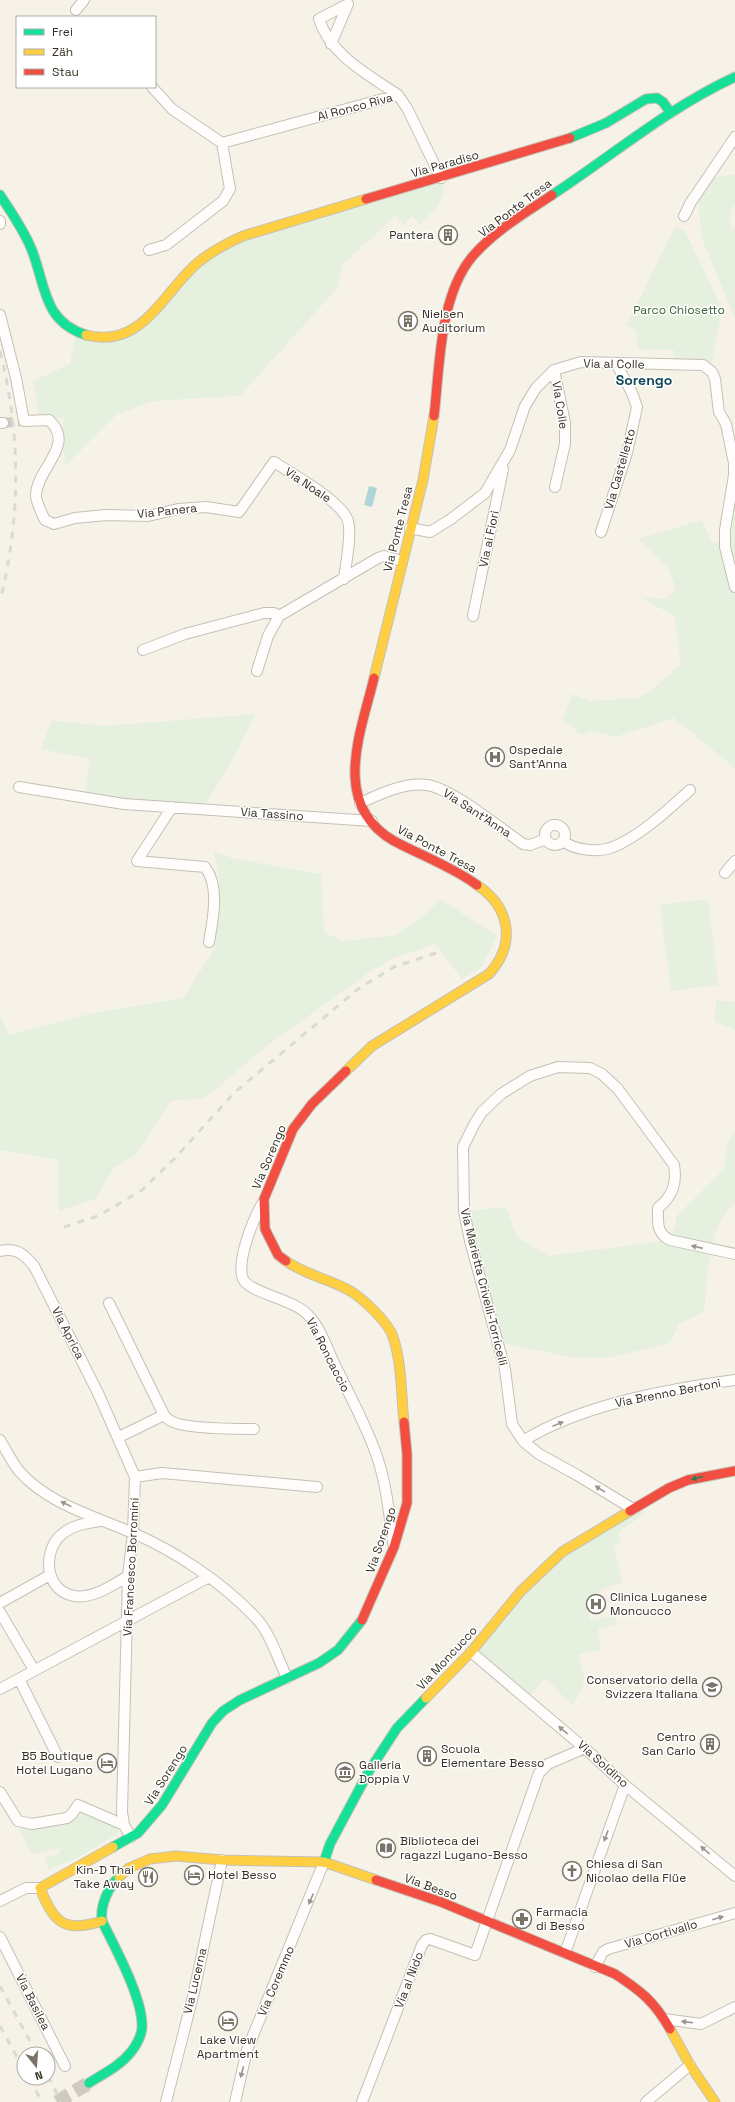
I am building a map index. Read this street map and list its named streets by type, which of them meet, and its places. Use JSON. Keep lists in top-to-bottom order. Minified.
{"streets":{"main road":["Via Paradiso","Via Ponte Tresa","Via Sorengo","Via Moncucco","Via Besso"],"street":["Al Ronco Riva","Via al Colle","Via Colle","Via Castelletto","Via Noale","Via Panera","Via ai Fiori","Via Sant'Anna","Via Tassino","Via Marietta Crivelli-Torricelli","Via Aprica","Via Roncaccio","Via Brenno Bertoni","Via Francesco Borromini","Via Soldino","Via Cortivallo","Via al Nido","Via Lucerna","Via Coremmo","Via Basilea"]},"crossings":[["Al Ronco Riva","Via Paradiso"],["Via Paradiso","Via Ponte Tresa"],["Via Ponte Tresa","Via al Colle"],["Via Ponte Tresa","Via Sant'Anna"],["Via Ponte Tresa","Via Tassino"],["Via Ponte Tresa","Via Sorengo"],["Via al Colle","Via Colle"],["Via al Colle","Via Castelletto"],["Via al Colle","Via ai Fiori"],["Via Noale","Via Panera"],["Via Sorengo","Via Roncaccio"],["Via Sorengo","Via Francesco Borromini"],["Via Marietta Crivelli-Torricelli","Via Brenno Bertoni"],["Via Aprica","Via Francesco Borromini"],["Via Moncucco","Via Soldino"],["Via Moncucco","Via Besso"],["Via Moncucco","Via Coremmo"],["Via Besso","Via Cortivallo"],["Via Besso","Via al Nido"],["Via Besso","Via Lucerna"],["Via Besso","Via Coremmo"]],"one_way":["Via Brenno Bertoni","Via Soldino","Via Cortivallo","Via Coremmo"],"districts":["Sorengo"],"parks":["Parco Chiosetto"],"places":{"building":["Pantera","Nielsen Auditorium","Centro San Carlo","Scuola Elementare Besso"],"hospital":["Ospedale Sant'Anna","Clinica Luganese Moncucco"],"school or university":["Conservatorio della Svizzera Italiana"],"hotel":["B5 Boutique Hotel Lugano","Hotel Besso","Lake View Apartment"],"museum":["Galleria Doppia V"],"library":["Biblioteca dei ragazzi Lugano-Besso"],"church":["Chiesa di San Nicolao della Flüe"],"restaurant":["Kin-D Thai Take Away"],"pharmacy":["Farmacia di Besso"]},"legend":["Frei","Zäh","Stau"],"north":"bottom"}
